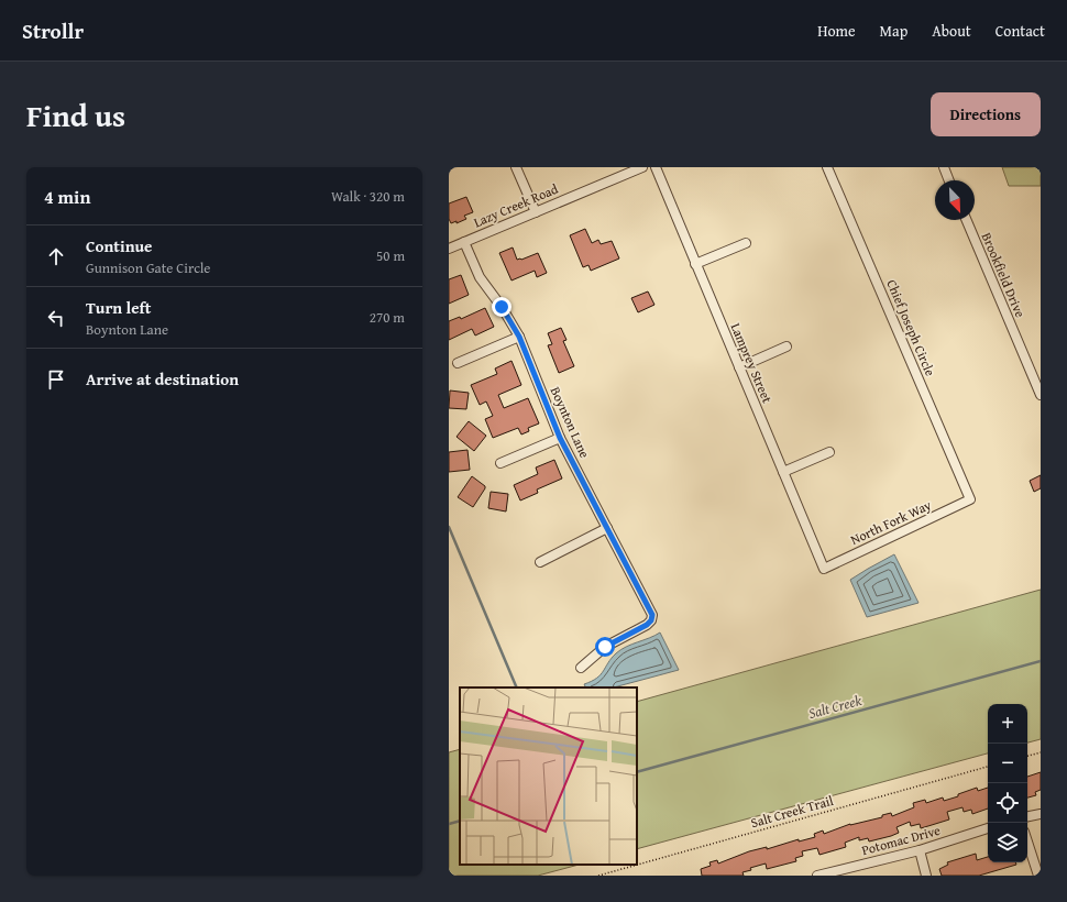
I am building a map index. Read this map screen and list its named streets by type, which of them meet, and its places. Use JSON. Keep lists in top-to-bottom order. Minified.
{"streets":{"street":["Lazy Creek Road","Brookfield Drive","Chief Joseph Circle","Lamprey Street","Boynton Lane","North Fork Way","Potomac Drive"],"path":["Salt Creek Trail"]},"crossings":[["Lazy Creek Road","Boynton Lane"],["Chief Joseph Circle","North Fork Way"],["Lamprey Street","North Fork Way"]],"water":["Salt Creek"],"north":"bottom right","page":{"header":"Strollr","nav":["Home","Map","About","Contact"],"title":"Find us","buttons":"Directions","heading":["4 min","Walk · 320 m"],"list":[["Continue","Gunnison Gate Circle","50 m"],["Turn left","Boynton Lane","270 m"],"Arrive at destination"],"map_buttons":["+","−"]}}
